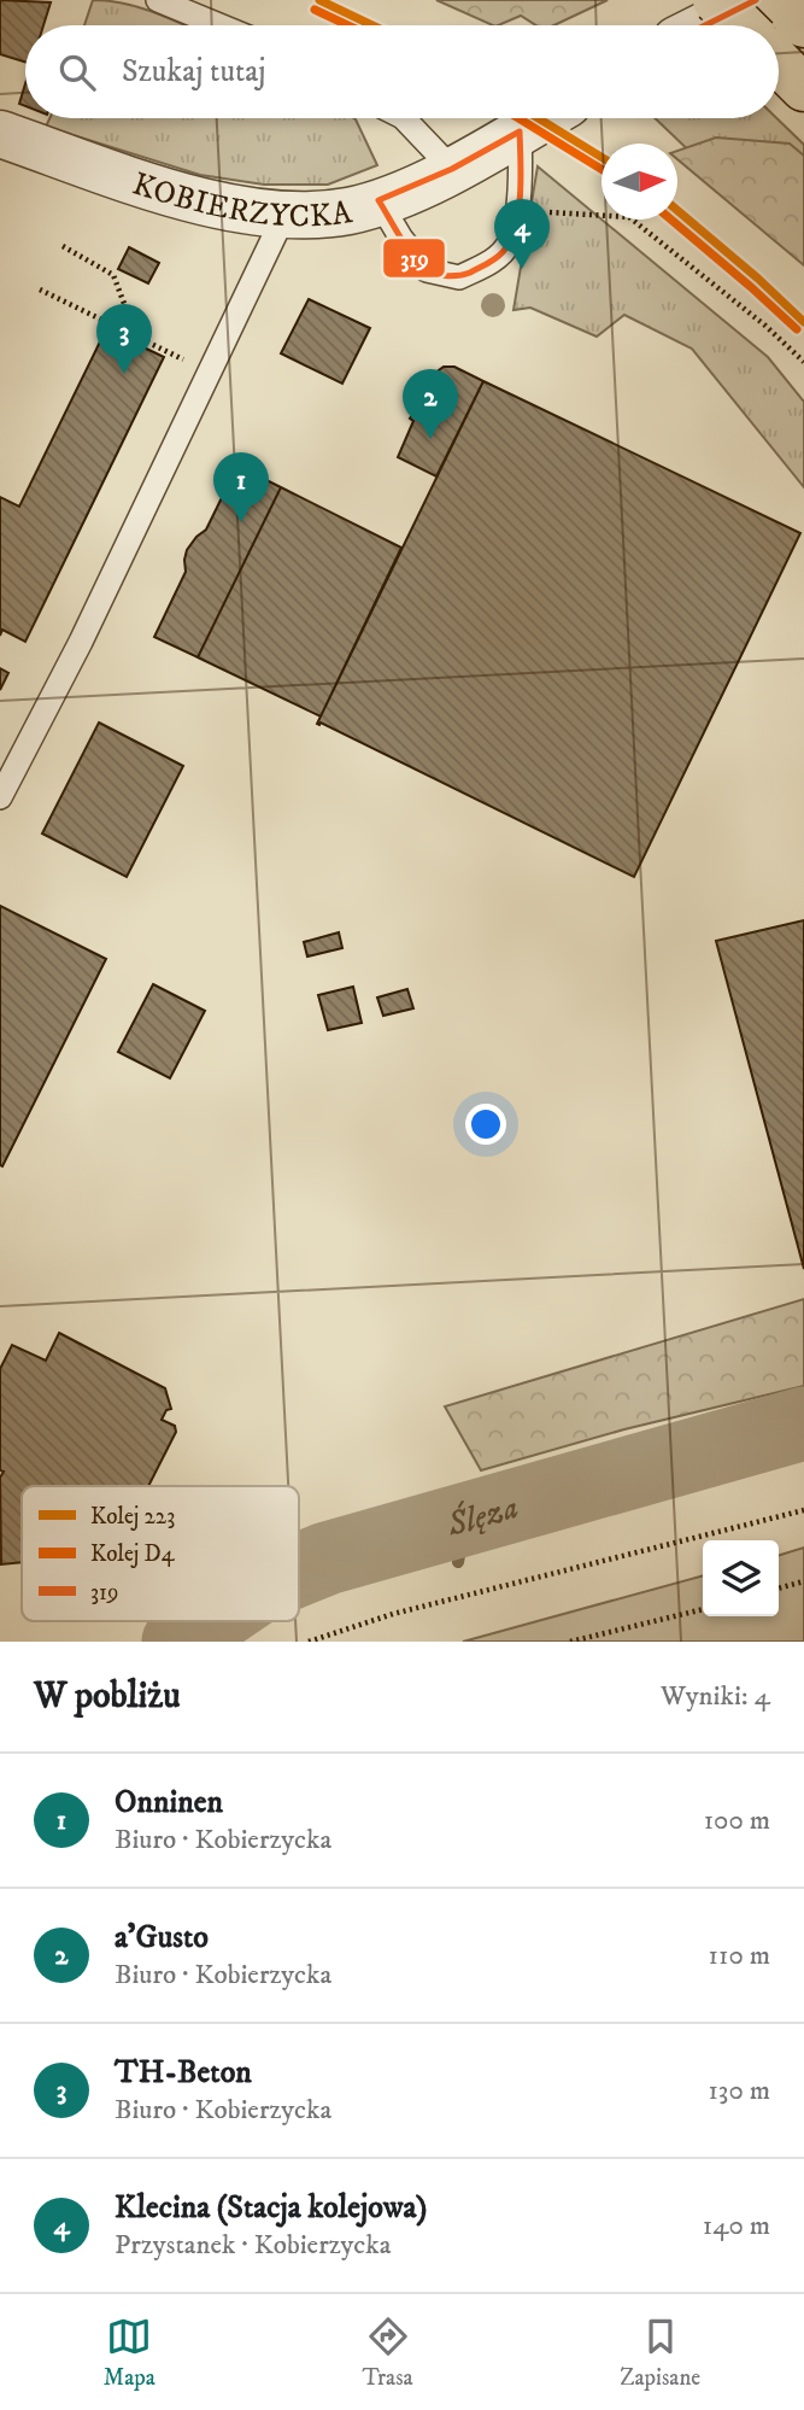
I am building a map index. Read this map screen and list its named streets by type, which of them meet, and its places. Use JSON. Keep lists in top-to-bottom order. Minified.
{"streets":{"street":["KOBIERZYCKA"]},"water":["Ślęza"],"lines":["rail line 223","transit line 319","rail line D4"],"legend":["Kolej 223","Kolej D4","319"],"north":"right","page":{"search":"Szukaj tutaj","pins":["4","3","2","1"],"heading":["W pobliżu","Wyniki: 4"],"list":[{"mark":"1","name":"Onninen","note":"Biuro · Kobierzycka","value":"100 m"},{"mark":"2","name":"a'Gusto","note":"Biuro · Kobierzycka","value":"110 m"},{"mark":"3","name":"TH-Beton","note":"Biuro · Kobierzycka","value":"130 m"},{"mark":"4","name":"Klecina (Stacja kolejowa)","note":"Przystanek · Kobierzycka","value":"140 m"}],"nav":["Mapa","Trasa","Zapisane"]}}
